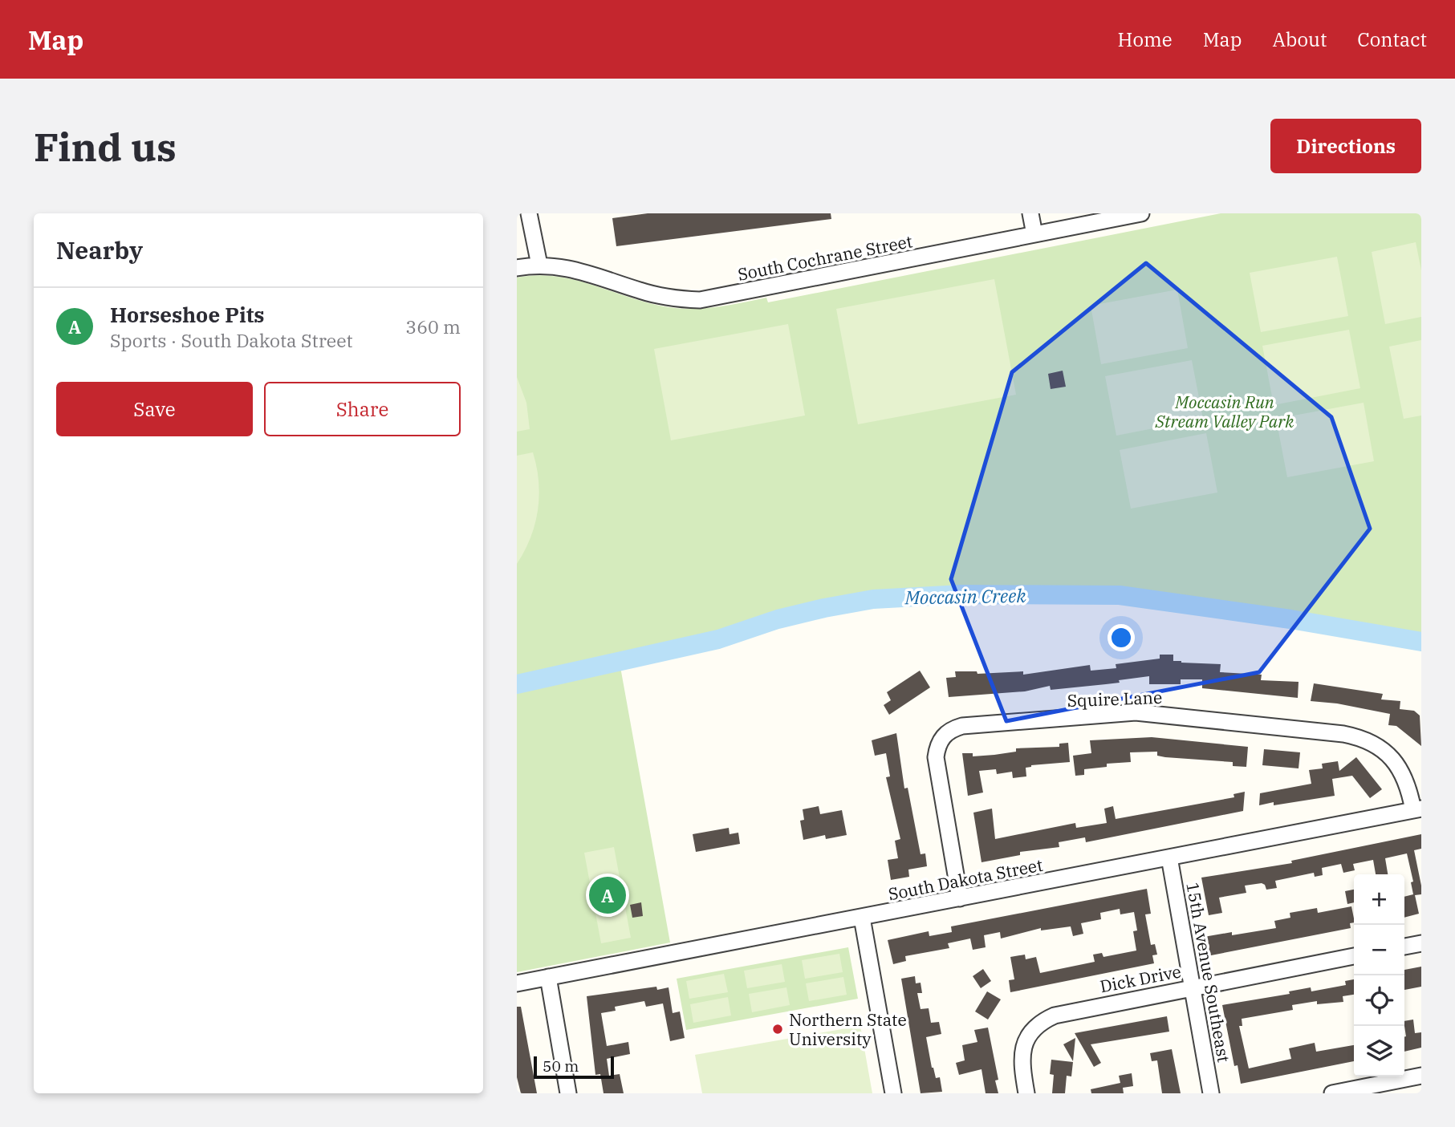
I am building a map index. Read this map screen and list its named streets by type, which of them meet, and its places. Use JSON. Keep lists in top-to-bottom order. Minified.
{"streets":{"street":["South Cochrane Street","Squire Lane","South Dakota Street","15th Avenue Southeast","Dick Drive"]},"crossings":[["Squire Lane","South Dakota Street"],["South Dakota Street","15th Avenue Southeast"],["15th Avenue Southeast","Dick Drive"]],"water":["Moccasin Creek"],"parks":["Moccasin Run Stream Valley Park"],"places":["Northern State University"],"scale_bar":"50 m","page":{"header":"Map","nav":["Home","Map","About","Contact"],"buttons":["Directions",["Save","Share"]],"title":"Find us","heading":"Nearby","list":[{"mark":"A","name":"Horseshoe Pits","note":"Sports · South Dakota Street","value":"360 m"}],"pins":"A","map_buttons":["+","−"],"scale":"50 m"}}
